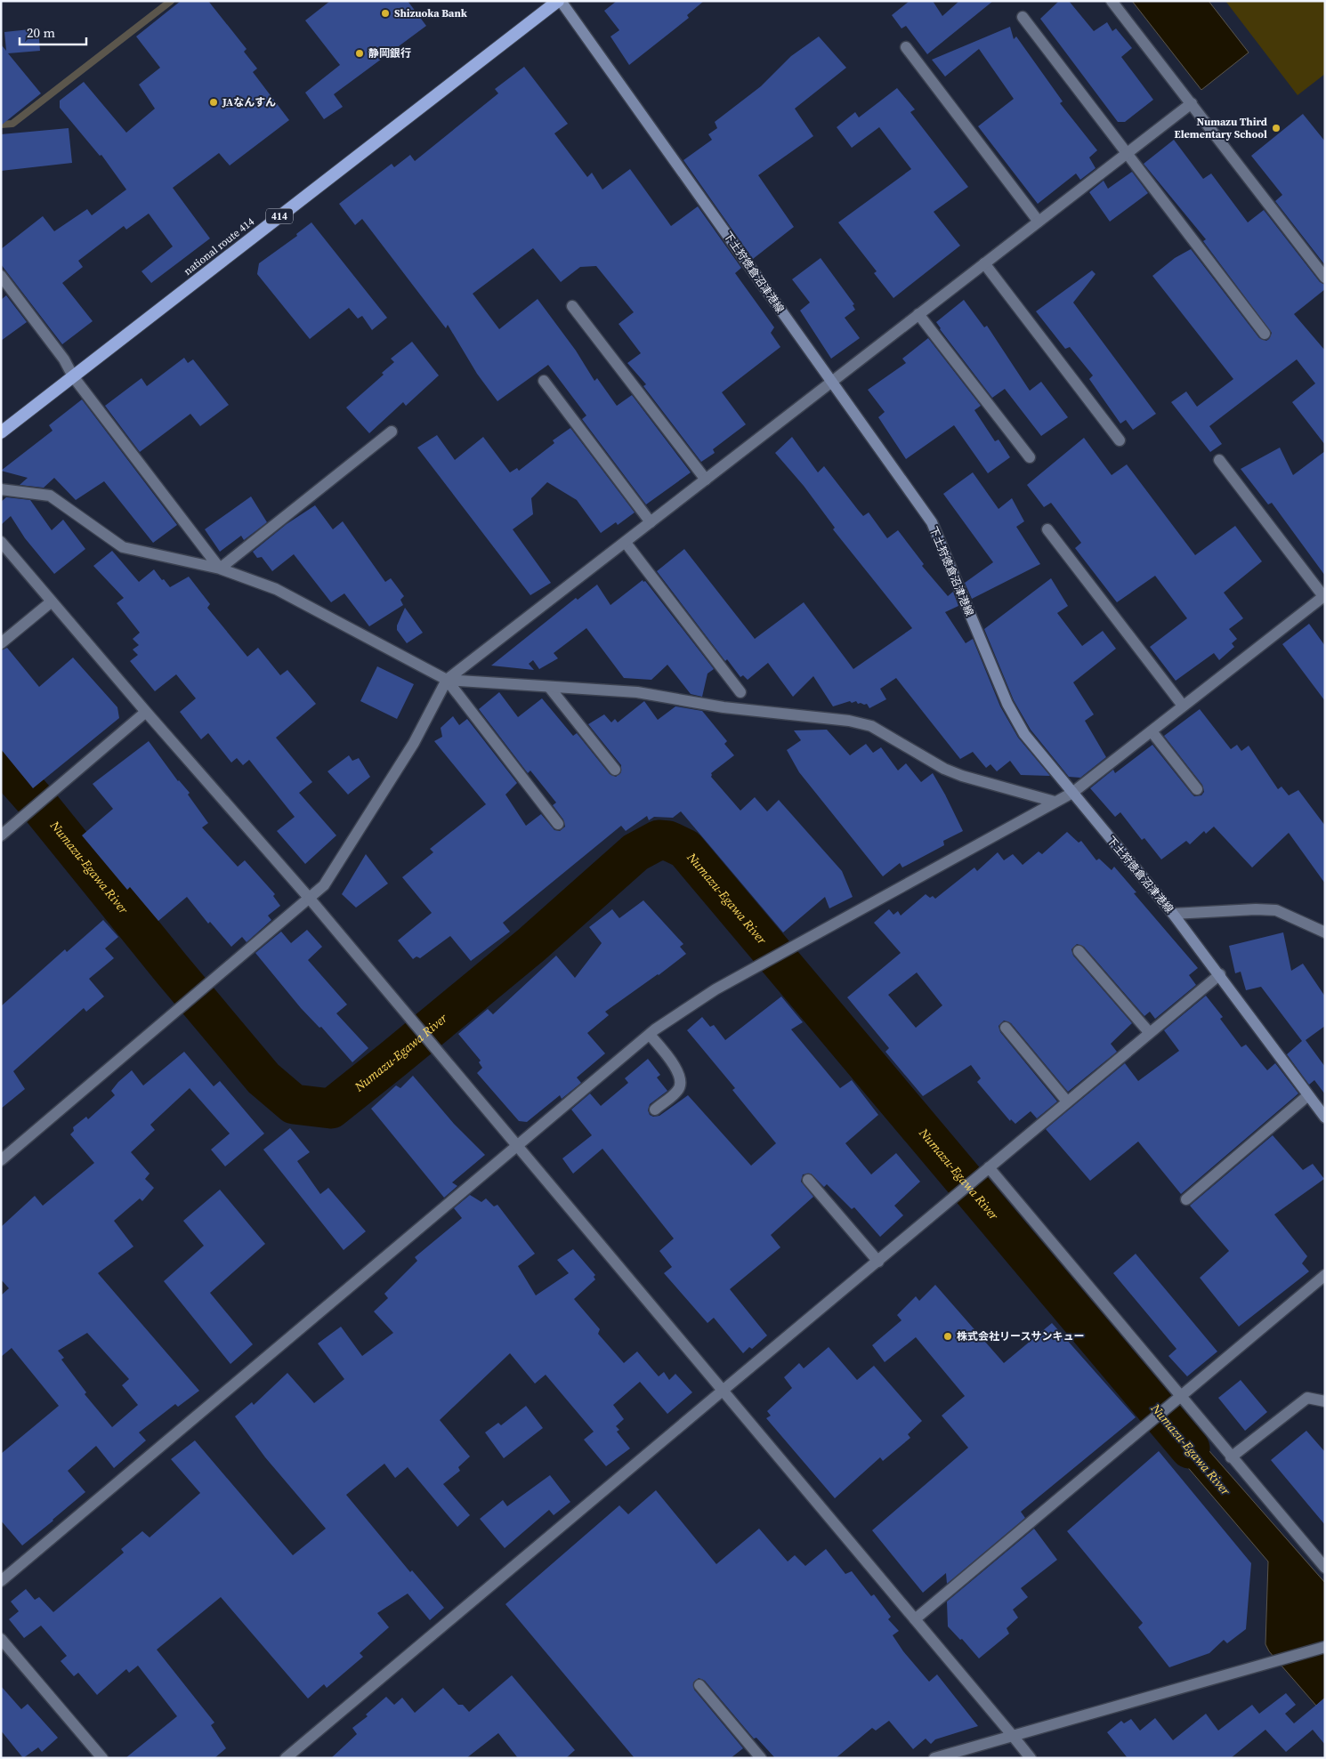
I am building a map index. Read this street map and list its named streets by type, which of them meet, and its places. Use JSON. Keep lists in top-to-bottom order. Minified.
{"streets":{"highway":["414","national route 414"],"main road":["下土狩徳倉沼津港線"]},"crossings":[["national route 414","下土狩徳倉沼津港線"]],"water":["Numazu-Egawa River"],"places":["Shizuoka Bank","静岡銀行","JAなんすん","Numazu Third Elementary School","株式会社リースサンキュー"],"scale_bar":"20 m"}
